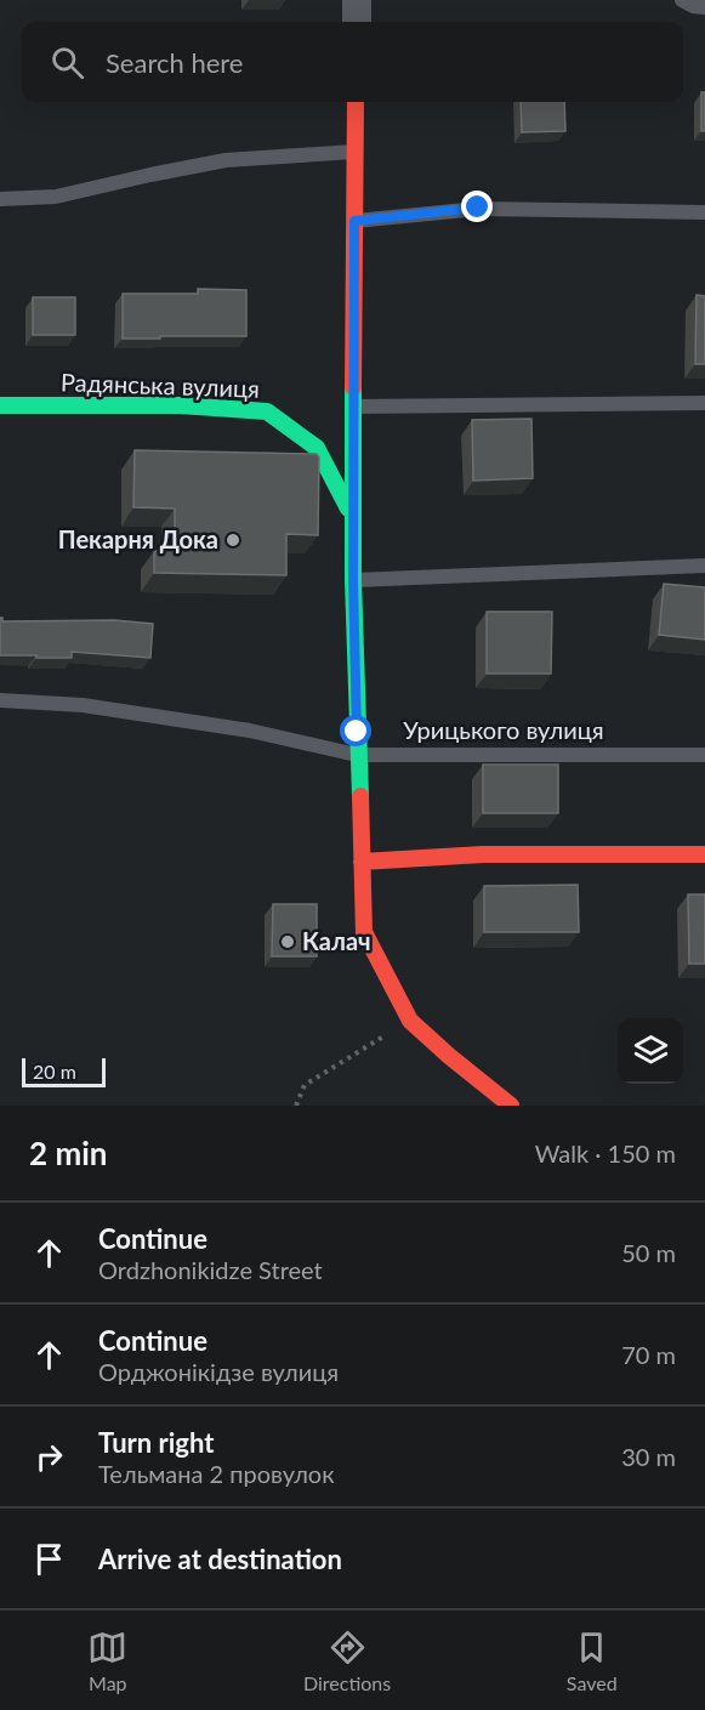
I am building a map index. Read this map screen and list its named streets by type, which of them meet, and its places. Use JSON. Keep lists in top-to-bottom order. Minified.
{"streets":{"street":["Радянська вулиця"],"lane":["Урицького вулиця"]},"places":["Пекарня Дока","Калач"],"scale_bar":"20 m","page":{"search":"Search here","scale":"20 m","heading":["2 min","Walk · 150 m"],"list":[["Continue","Ordzhonikidze Street","50 m"],["Continue","Орджонікідзе вулиця","70 m"],["Turn right","Тельмана 2 провулок","30 m"],"Arrive at destination"],"nav":["Map","Directions","Saved"]}}
